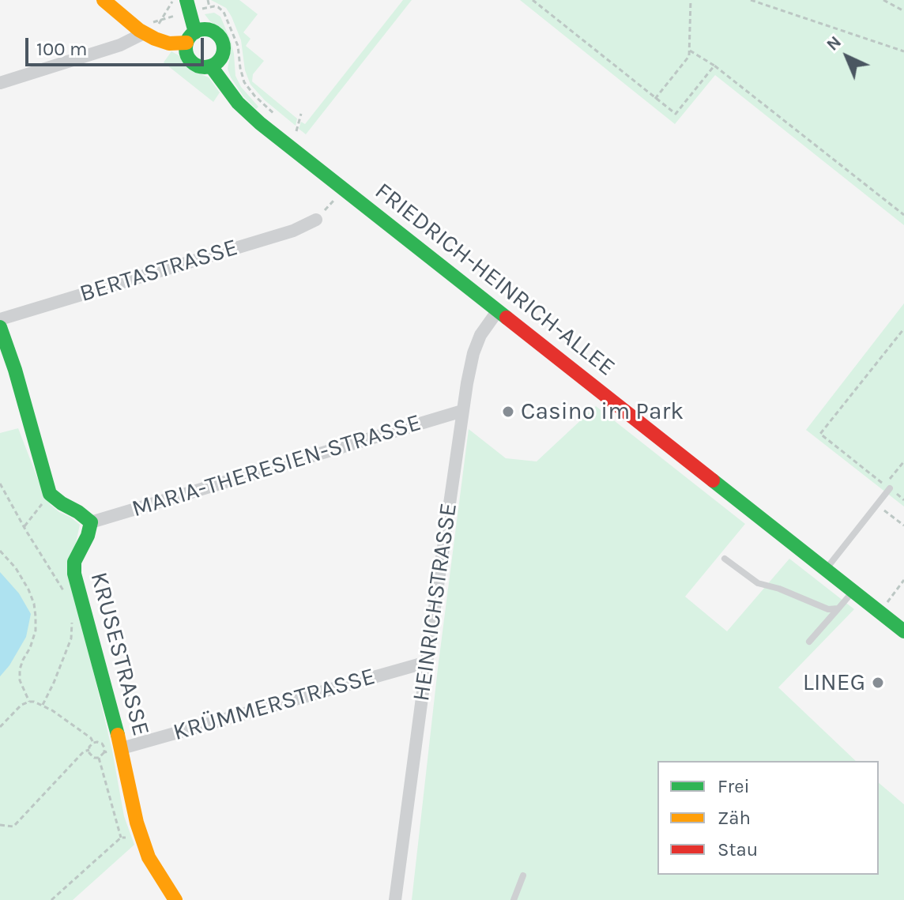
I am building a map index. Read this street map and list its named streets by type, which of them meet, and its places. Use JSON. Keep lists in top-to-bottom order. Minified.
{"streets":{"main road":["FRIEDRICH-HEINRICH-ALLEE","KRUSESTRASSE"],"street":["BERTASTRASSE","MARIA-THERESIEN-STRASSE","HEINRICHSTRASSE","KRÜMMERSTRASSE"]},"crossings":[["FRIEDRICH-HEINRICH-ALLEE","HEINRICHSTRASSE"],["MARIA-THERESIEN-STRASSE","HEINRICHSTRASSE"],["MARIA-THERESIEN-STRASSE","KRUSESTRASSE"],["HEINRICHSTRASSE","KRÜMMERSTRASSE"],["KRUSESTRASSE","KRÜMMERSTRASSE"]],"places":["Casino im Park","LINEG"],"legend":["Frei","Zäh","Stau"],"scale_bar":"100 m","north":"top left"}
